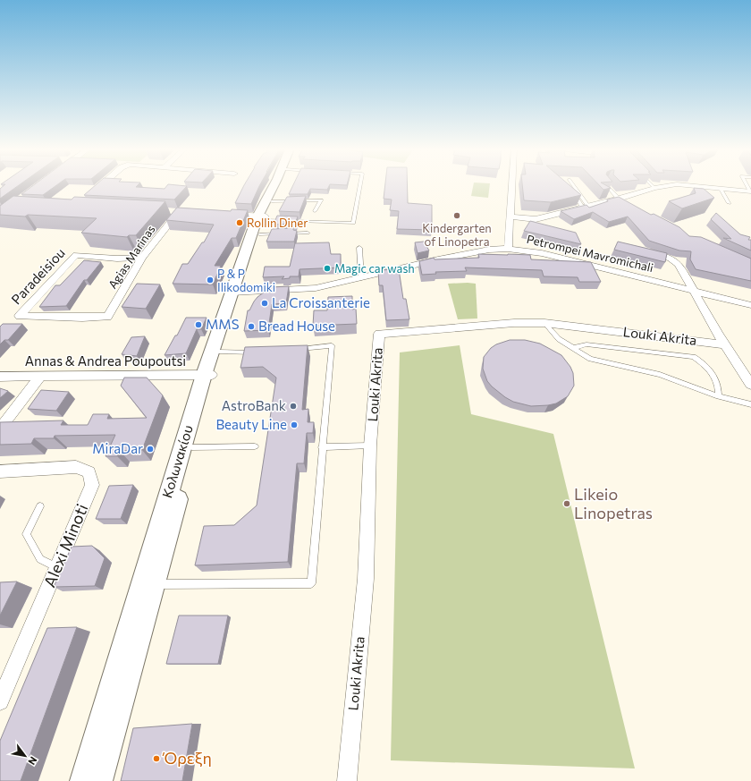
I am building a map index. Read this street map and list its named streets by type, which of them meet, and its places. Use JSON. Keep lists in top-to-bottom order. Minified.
{"streets":{"main road":["Κολωνακίου"],"street":["Petrompei Mavromichali","Agias Marinas","Paradeisiou","Louki Akrita","Annas & Andrea Poupoutsi","Alexi Minoti"]},"crossings":[["Petrompei Mavromichali","Κολωνακίου"],["Agias Marinas","Paradeisiou"],["Annas & Andrea Poupoutsi","Κολωνακίου"]],"places":["Kindergarten of Linopetra","Rollin Diner","Magic car wash","P & P Ilikodomiki","La Croissanterie","MMS","Bread House","AstroBank","Beauty Line","MiraDar","Likeio Linopetras","Όρεξη"],"north":"bottom right"}
